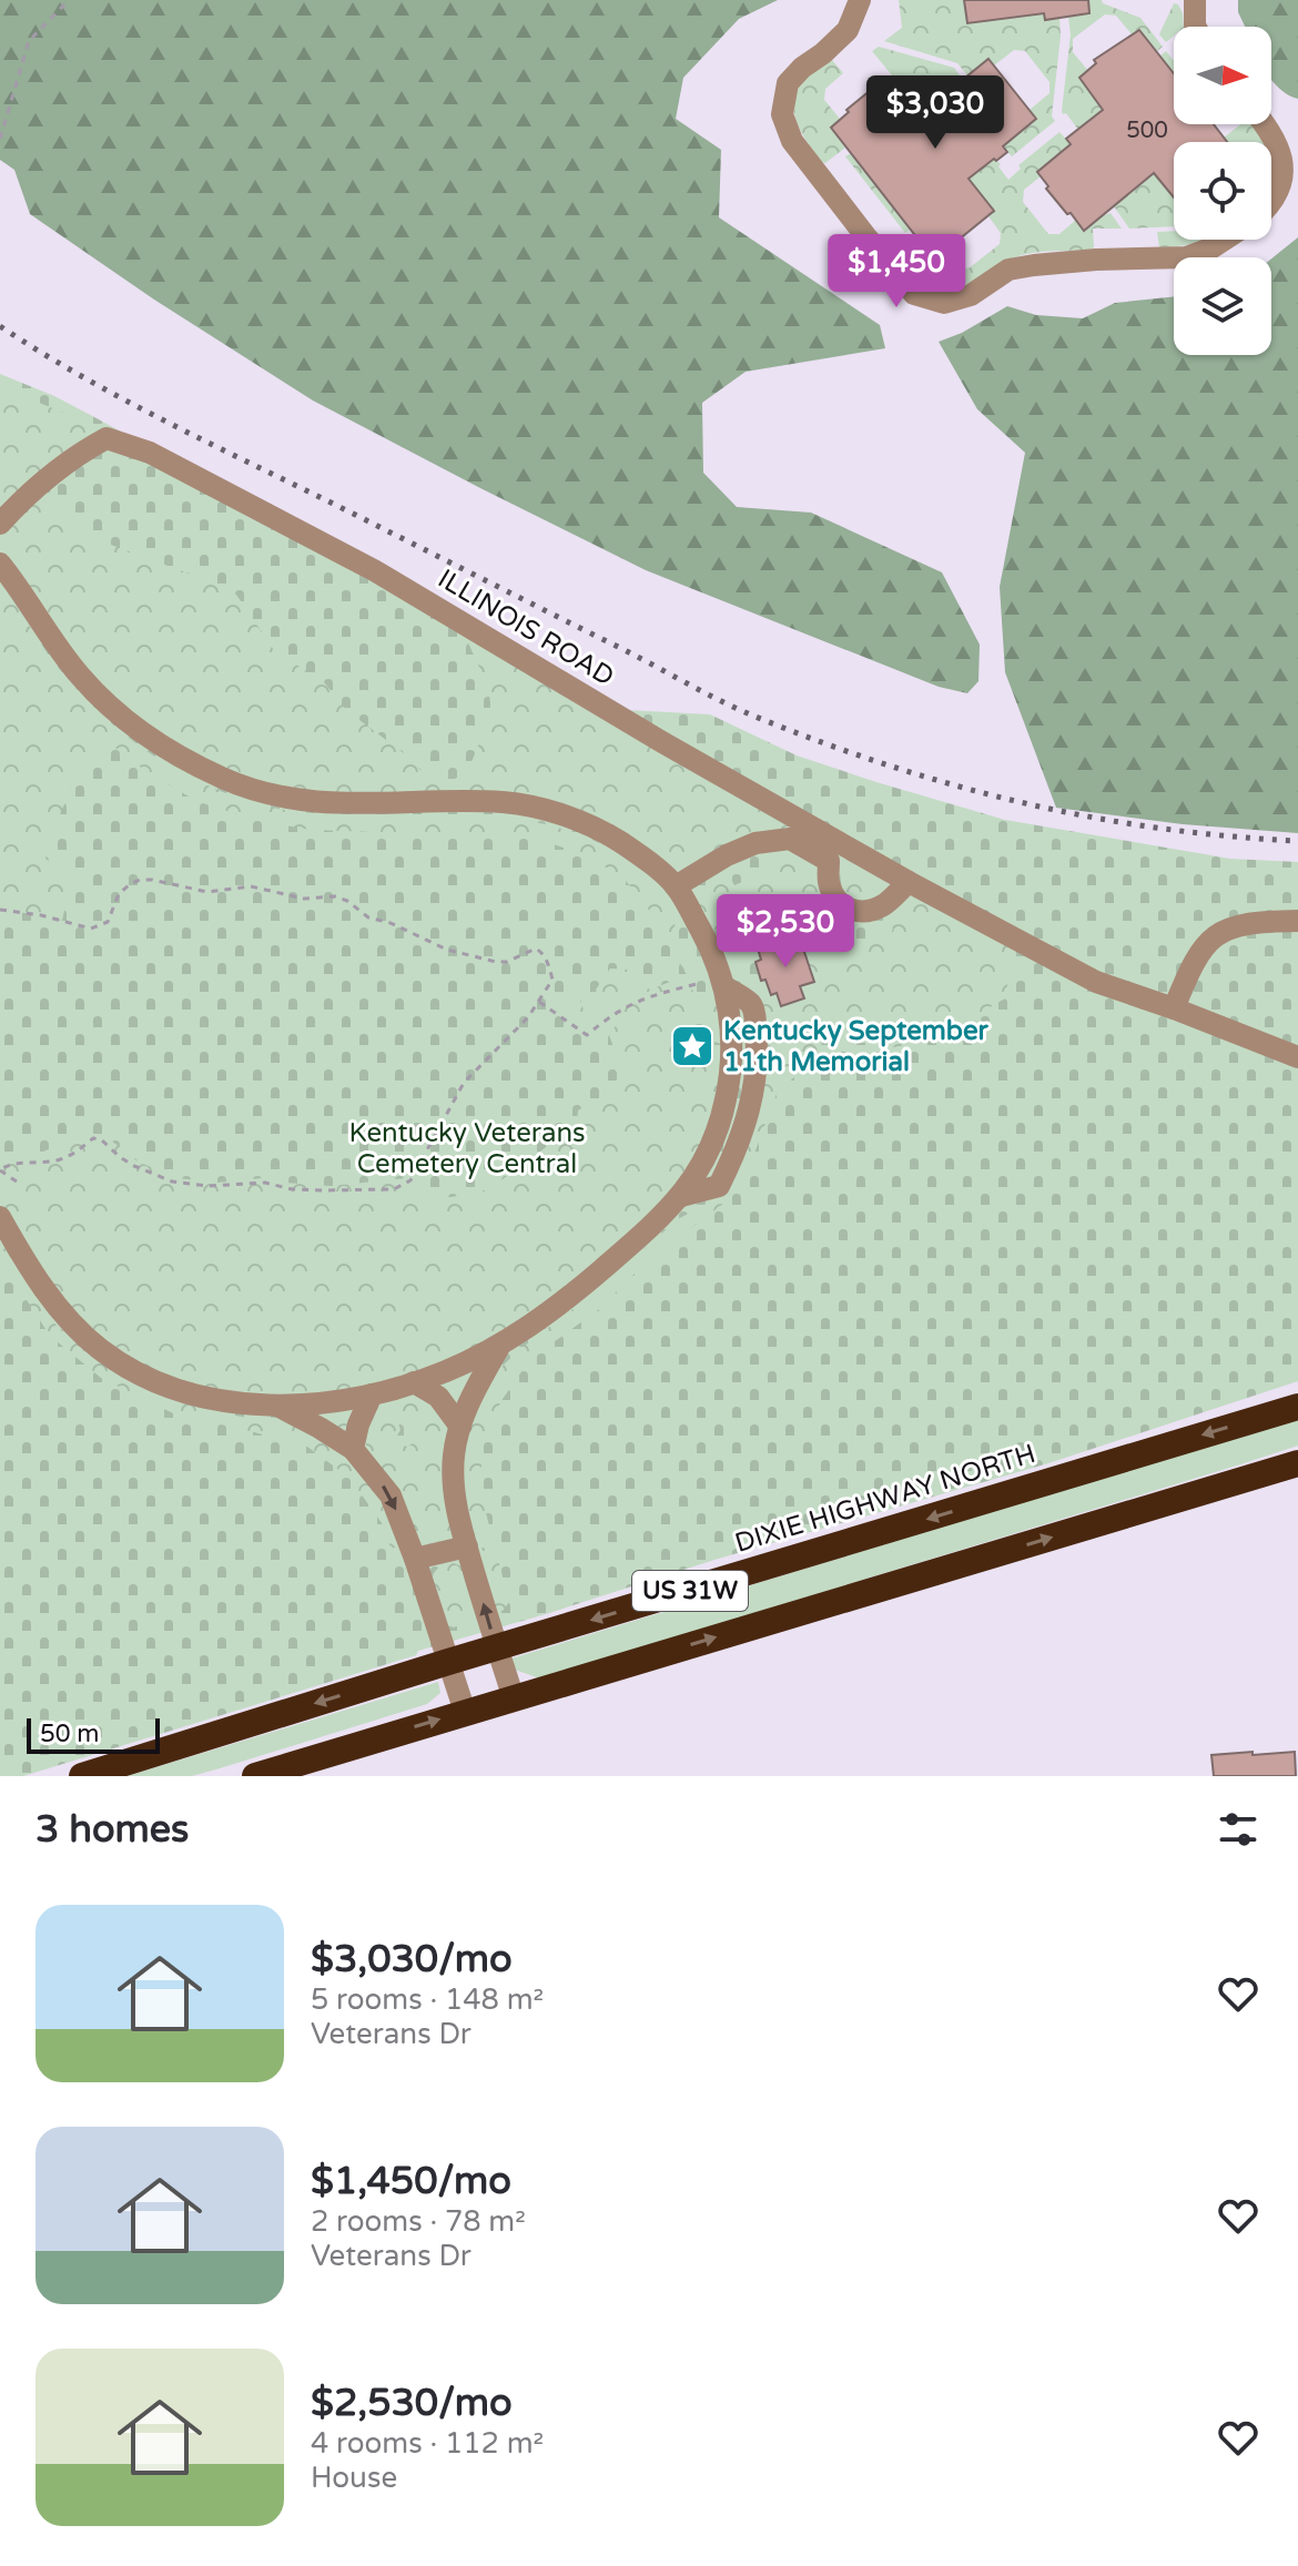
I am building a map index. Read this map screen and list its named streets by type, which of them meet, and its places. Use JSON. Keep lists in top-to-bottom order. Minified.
{"streets":{"highway":["DIXIE HIGHWAY NORTH","US 31W"],"street":["ILLINOIS ROAD"]},"parks":["Kentucky Veterans Cemetery Central"],"places":{"place":["Kentucky September 11th Memorial"]},"house_numbers":["500"],"scale_bar":"50 m","north":"right","page":{"price":["$3,030","$1,450","$2,530"],"scale":"50 m","heading":"3 homes","list":[{"name":"$3,030/mo","note":"5 rooms · 148 m² · Veterans Dr"},{"name":"$1,450/mo","note":"2 rooms · 78 m² · Veterans Dr"},{"name":"$2,530/mo","note":"4 rooms · 112 m² · House"}]}}
